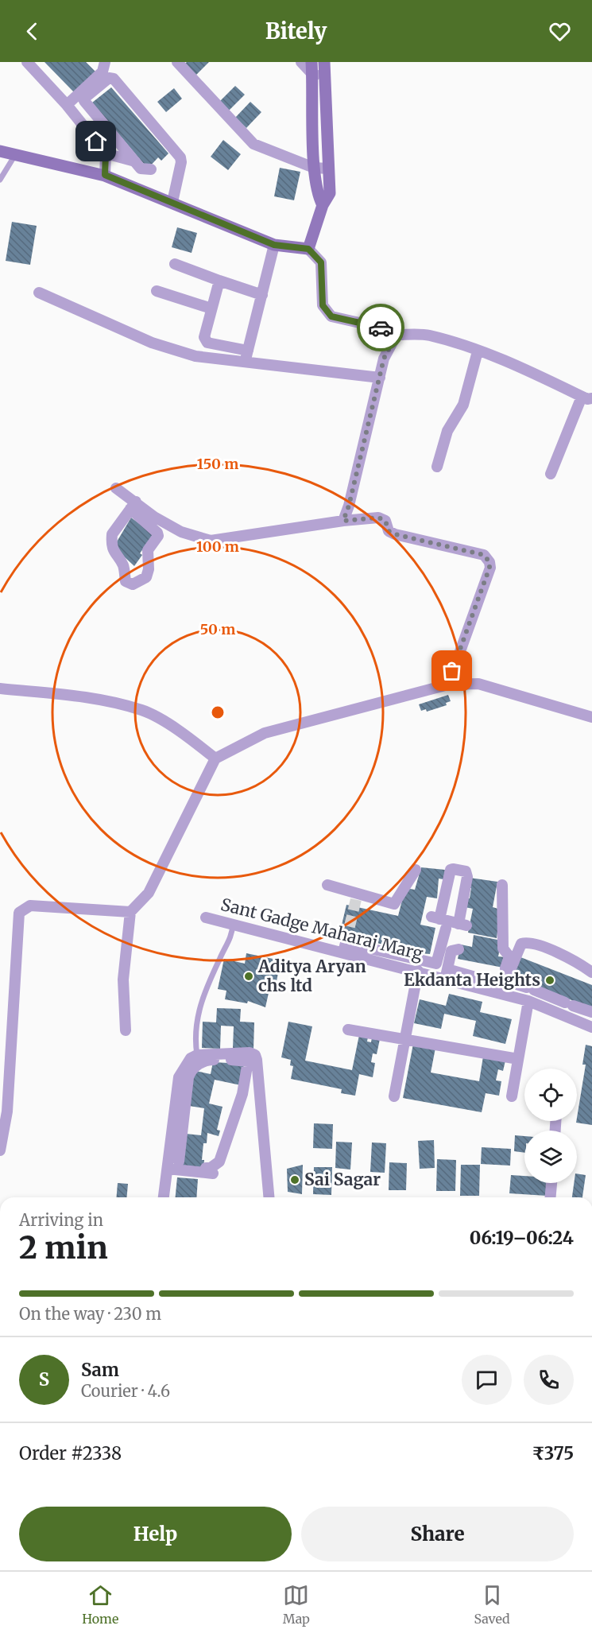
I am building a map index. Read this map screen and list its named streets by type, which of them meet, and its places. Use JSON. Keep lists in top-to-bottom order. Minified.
{"streets":{"street":["Sant Gadge Maharaj Marg"]},"places":["Aditya Aryan chs ltd","Ekdanta Heights","Sai Sagar"],"page":{"header":"Bitely","heading":["2 min","Arriving in","06:19–06:24"],"panel":["Sam","Courier · 4.6","Order #2338","₹375"],"bar":"On the way · 230 m","round":"S","buttons":["Help","Share"],"tabs":["Home","Map","Saved"]},"rings":["150 m","100 m","50 m"]}
